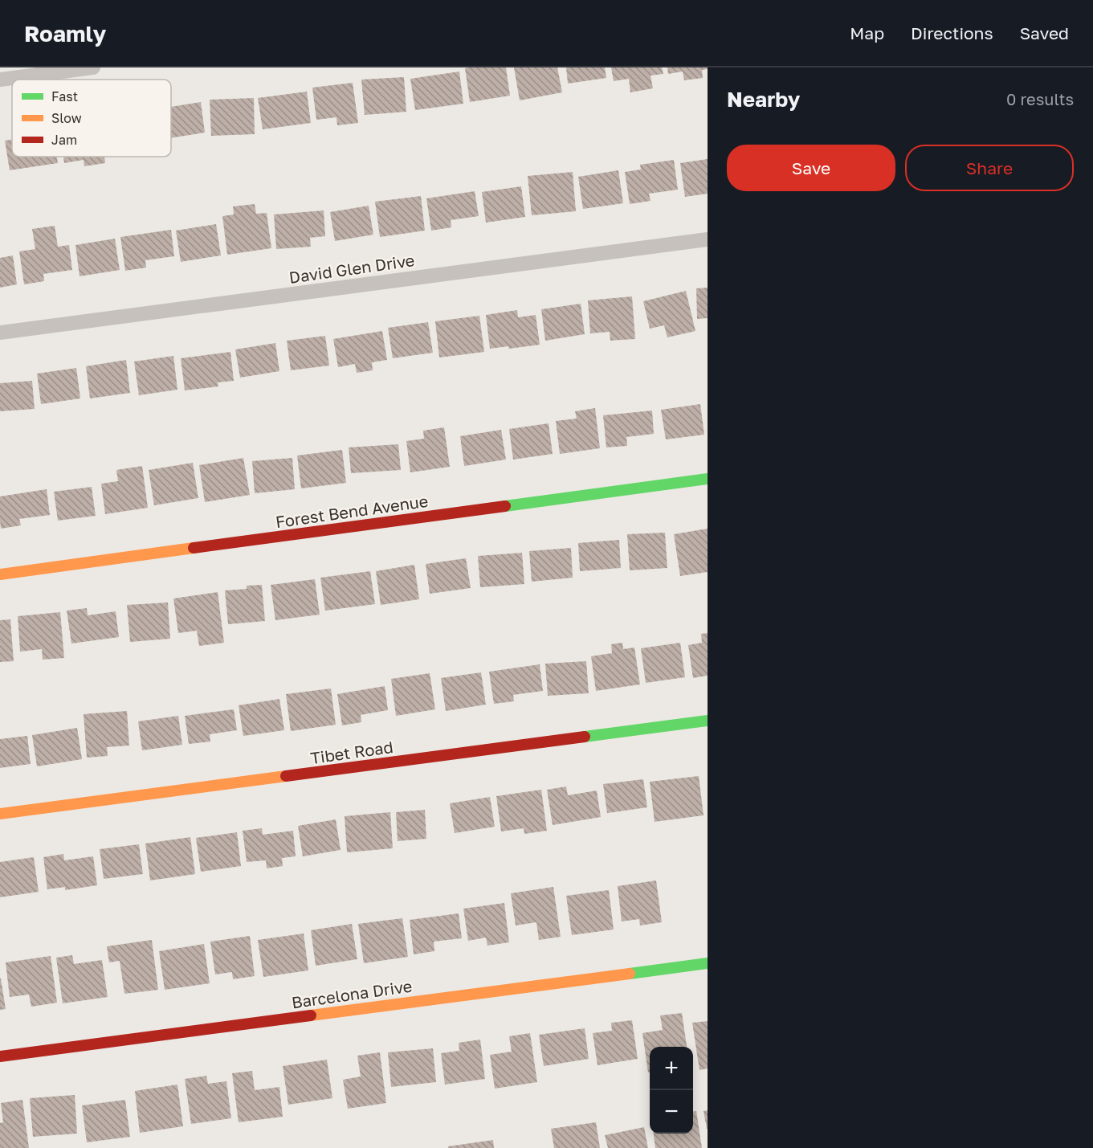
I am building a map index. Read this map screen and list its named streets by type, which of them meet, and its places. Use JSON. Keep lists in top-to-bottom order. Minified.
{"streets":{"street":["David Glen Drive","Forest Bend Avenue","Tibet Road","Barcelona Drive"]},"legend":["Fast","Slow","Jam"],"page":{"header":"Roamly","nav":["Map","Directions","Saved"],"heading":["Nearby","0 results"],"buttons":["Save","Share"],"map_buttons":["+","−"]}}
